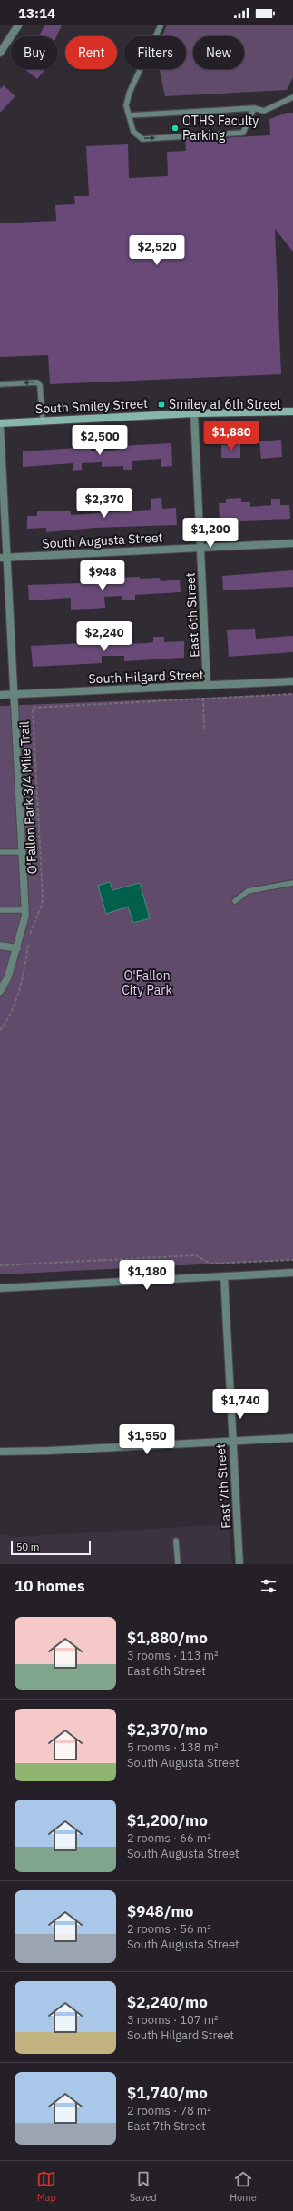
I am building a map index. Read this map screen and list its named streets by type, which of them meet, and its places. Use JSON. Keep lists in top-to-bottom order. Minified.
{"streets":{"street":["South Smiley Street","South Augusta Street","East 6th Street","South Hilgard Street","East 7th Street"],"path":["O'Fallon Park 3/4 Mile Trail"]},"crossings":[["South Smiley Street","East 6th Street"],["South Augusta Street","East 6th Street"],["East 6th Street","South Hilgard Street"]],"parks":["O'Fallon City Park"],"places":{"other":["OTHS Faculty Parking"],"transit":["Smiley at 6th Street"]},"scale_bar":"50 m","page":{"status":"13:14","chip":["Buy","Rent","Filters","New"],"price":["$2,520","$1,880","$2,500","$2,370","$1,200","$948","$2,240","$1,180","$1,740","$1,550"],"scale":"50 m","heading":"10 homes","list":[{"name":"$1,880/mo","note":"3 rooms · 113 m² · East 6th Street"},{"name":"$2,370/mo","note":"5 rooms · 138 m² · South Augusta Street"},{"name":"$1,200/mo","note":"2 rooms · 66 m² · South Augusta Street"},{"name":"$948/mo","note":"2 rooms · 56 m² · South Augusta Street"},{"name":"$2,240/mo","note":"3 rooms · 107 m² · South Hilgard Street"},{"name":"$1,740/mo","note":"2 rooms · 78 m² · East 7th Street"}],"tabs":["Map","Saved","Home"]}}
